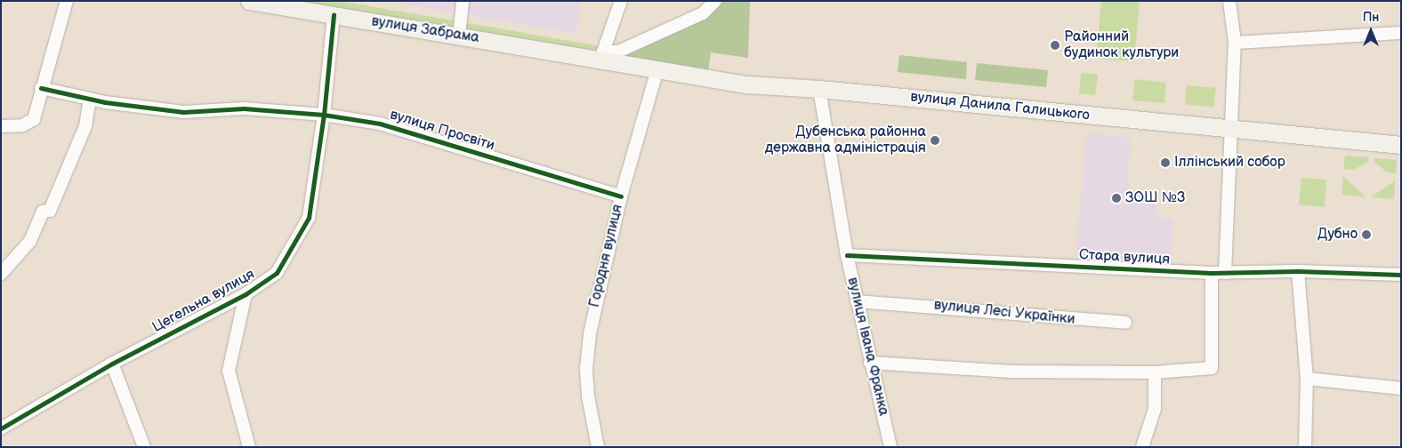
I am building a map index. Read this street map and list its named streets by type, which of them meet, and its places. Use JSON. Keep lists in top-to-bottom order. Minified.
{"streets":{"main road":["вулиця Забрама","вулиця Данила Галицького"],"street":["вулиця Просвіти","Городня вулиця","Стара вулиця","Цегельна вулиця","вулиця Лесі Українки","вулиця Івана Франка"]},"crossings":[["вулиця Забрама","вулиця Данила Галицького"],["вулиця Забрама","Цегельна вулиця"],["вулиця Данила Галицького","Городня вулиця"],["вулиця Данила Галицького","вулиця Івана Франка"],["вулиця Просвіти","Городня вулиця"],["вулиця Просвіти","Цегельна вулиця"],["Стара вулиця","вулиця Івана Франка"],["вулиця Лесі Українки","вулиця Івана Франка"]],"places":["Районний будинок культури","Дубенська районна державна адміністрація","Іллінський собор","ЗОШ №3","Дубно"],"north":"top"}
